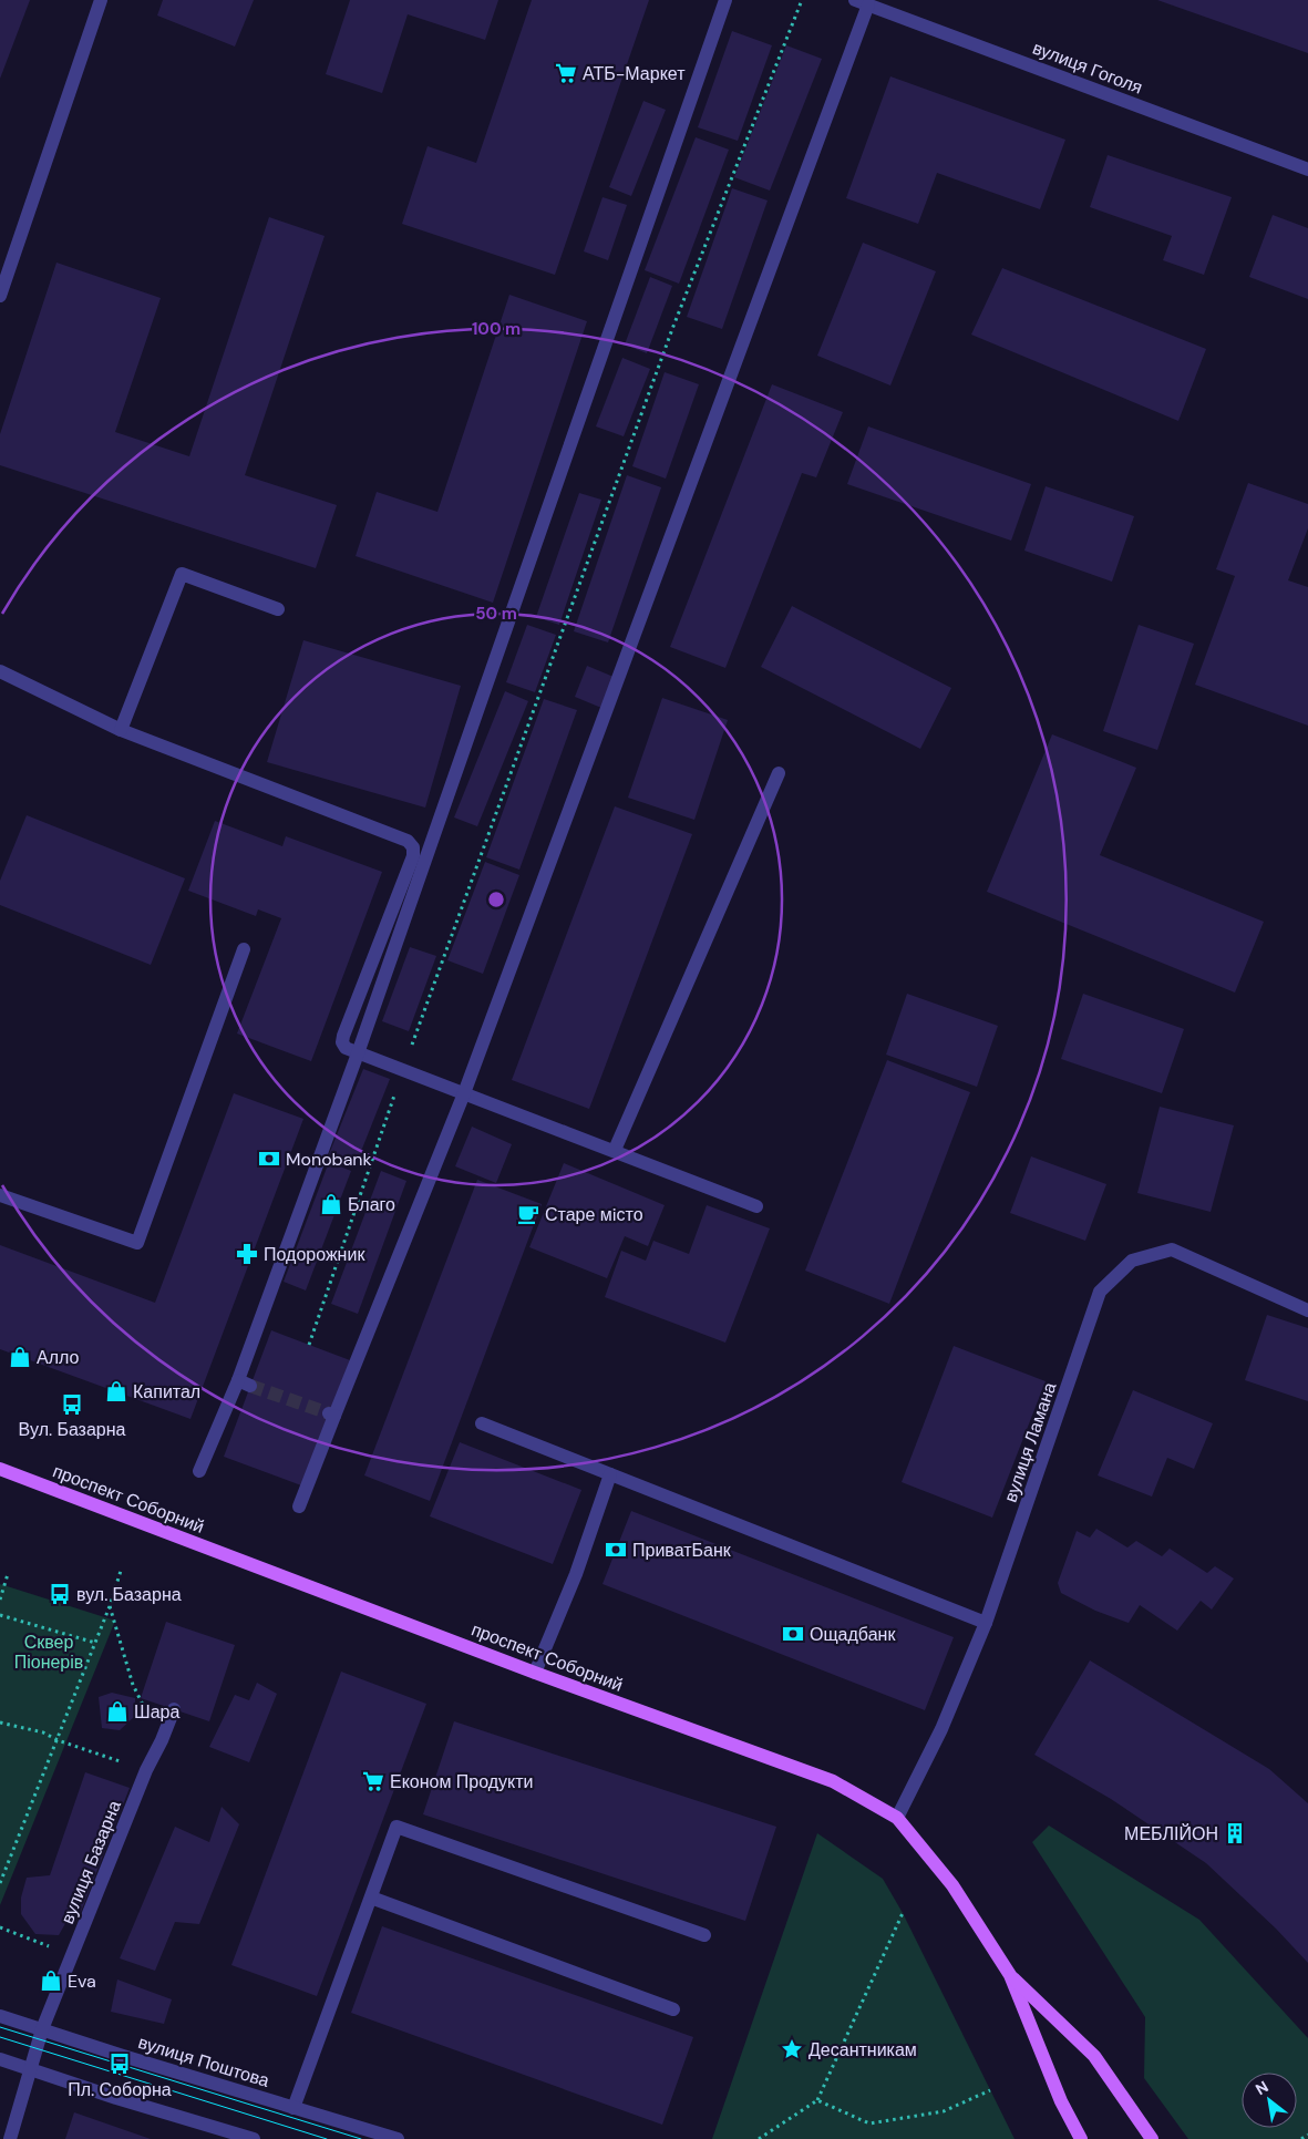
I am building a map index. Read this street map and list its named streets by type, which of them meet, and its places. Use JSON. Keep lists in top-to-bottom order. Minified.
{"streets":{"main road":["проспект Соборний"],"street":["вулиця Гоголя","вулиця Ламана","вулиця Базарна","вулиця Поштова"]},"crossings":[["вулиця Ламана","проспект Соборний"],["вулиця Базарна","вулиця Поштова"]],"parks":["Сквер Піонерів"],"places":{"supermarket":["АТБ-Маркет","Економ Продукти"],"bank":["Monobank","ПриватБанк","Ощадбанк"],"shop":["Благо","Алло","Капитал","Шара","Eva"],"cafe":["Старе мiсто"],"pharmacy":["Подорожник"],"bus stop":["Вул. Базарна","вул. Базарна","Пл. Соборна"],"building":["МЕБЛІЙОН"],"place":["Десантникам"]},"north":"top left","rings":["100 m","50 m"]}
